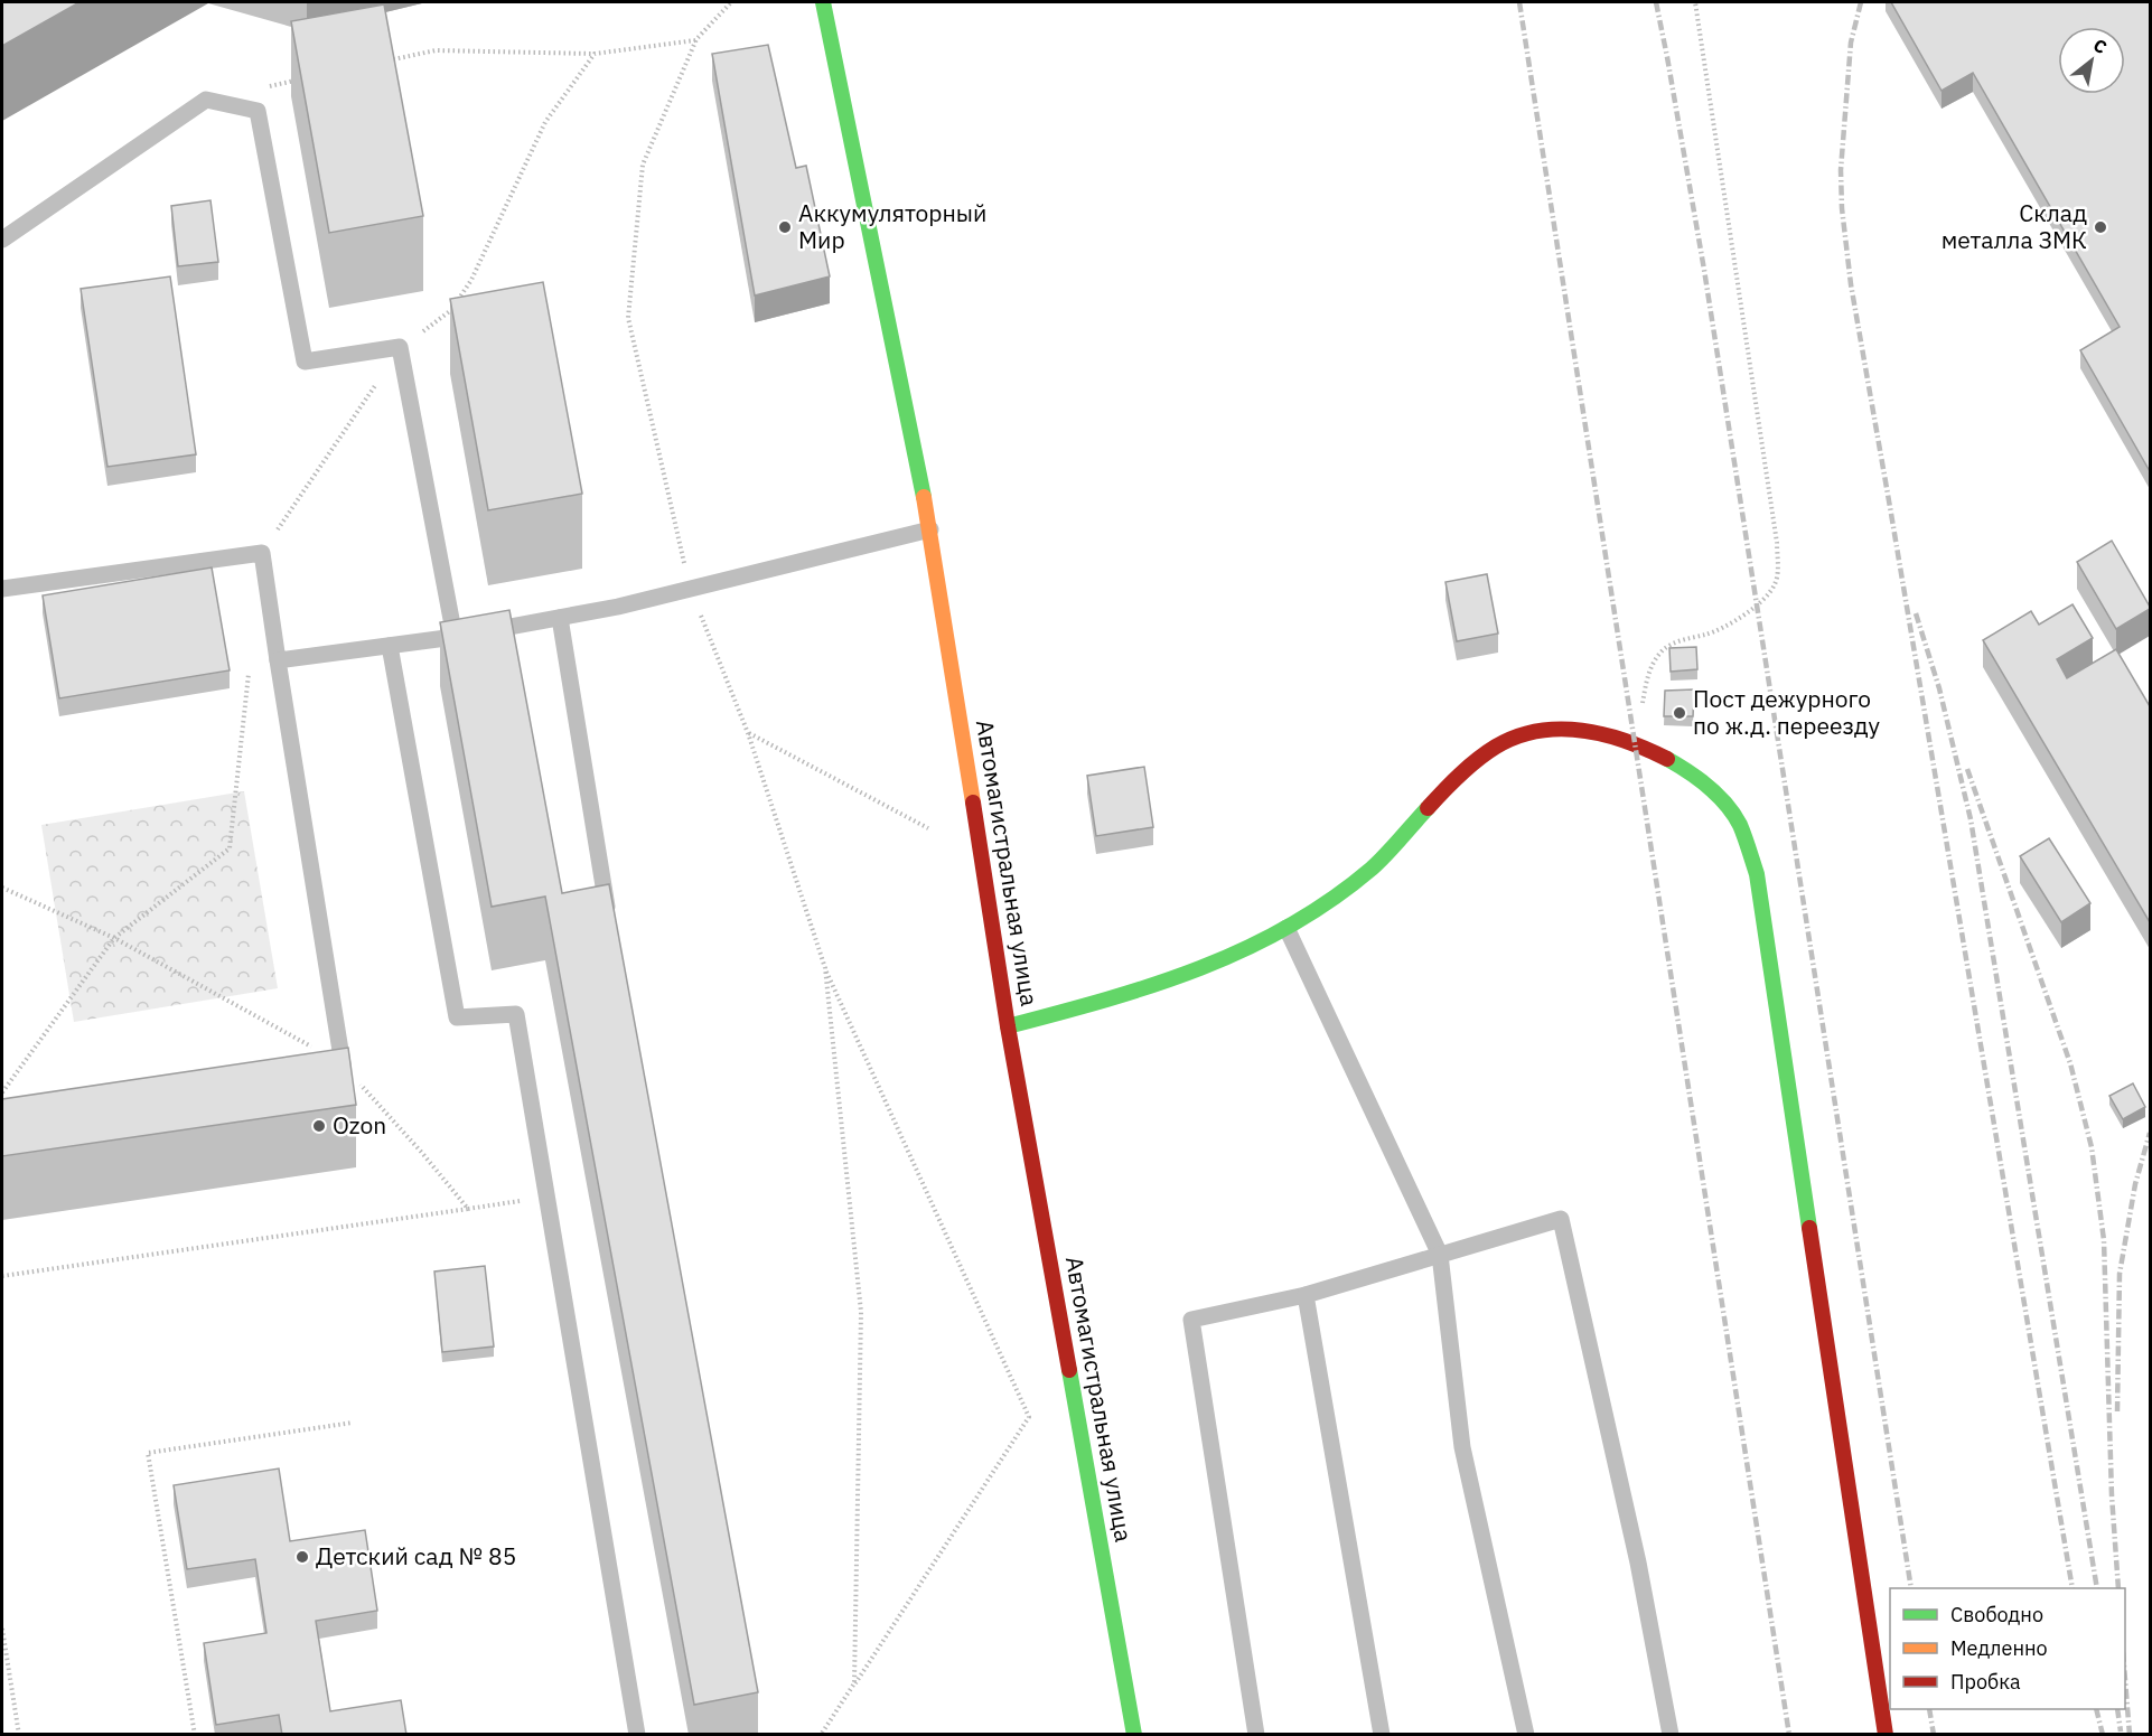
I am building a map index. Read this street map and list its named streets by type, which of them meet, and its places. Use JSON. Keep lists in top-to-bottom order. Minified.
{"streets":{"street":["Автомагистральная улица"]},"places":["Аккумуляторный Мир","Склад металла ЗМК","Пост дежурного по ж.д. переезду","Ozon","Детский сад № 85"],"legend":["Свободно","Медленно","Пробка"],"north":"top right"}
